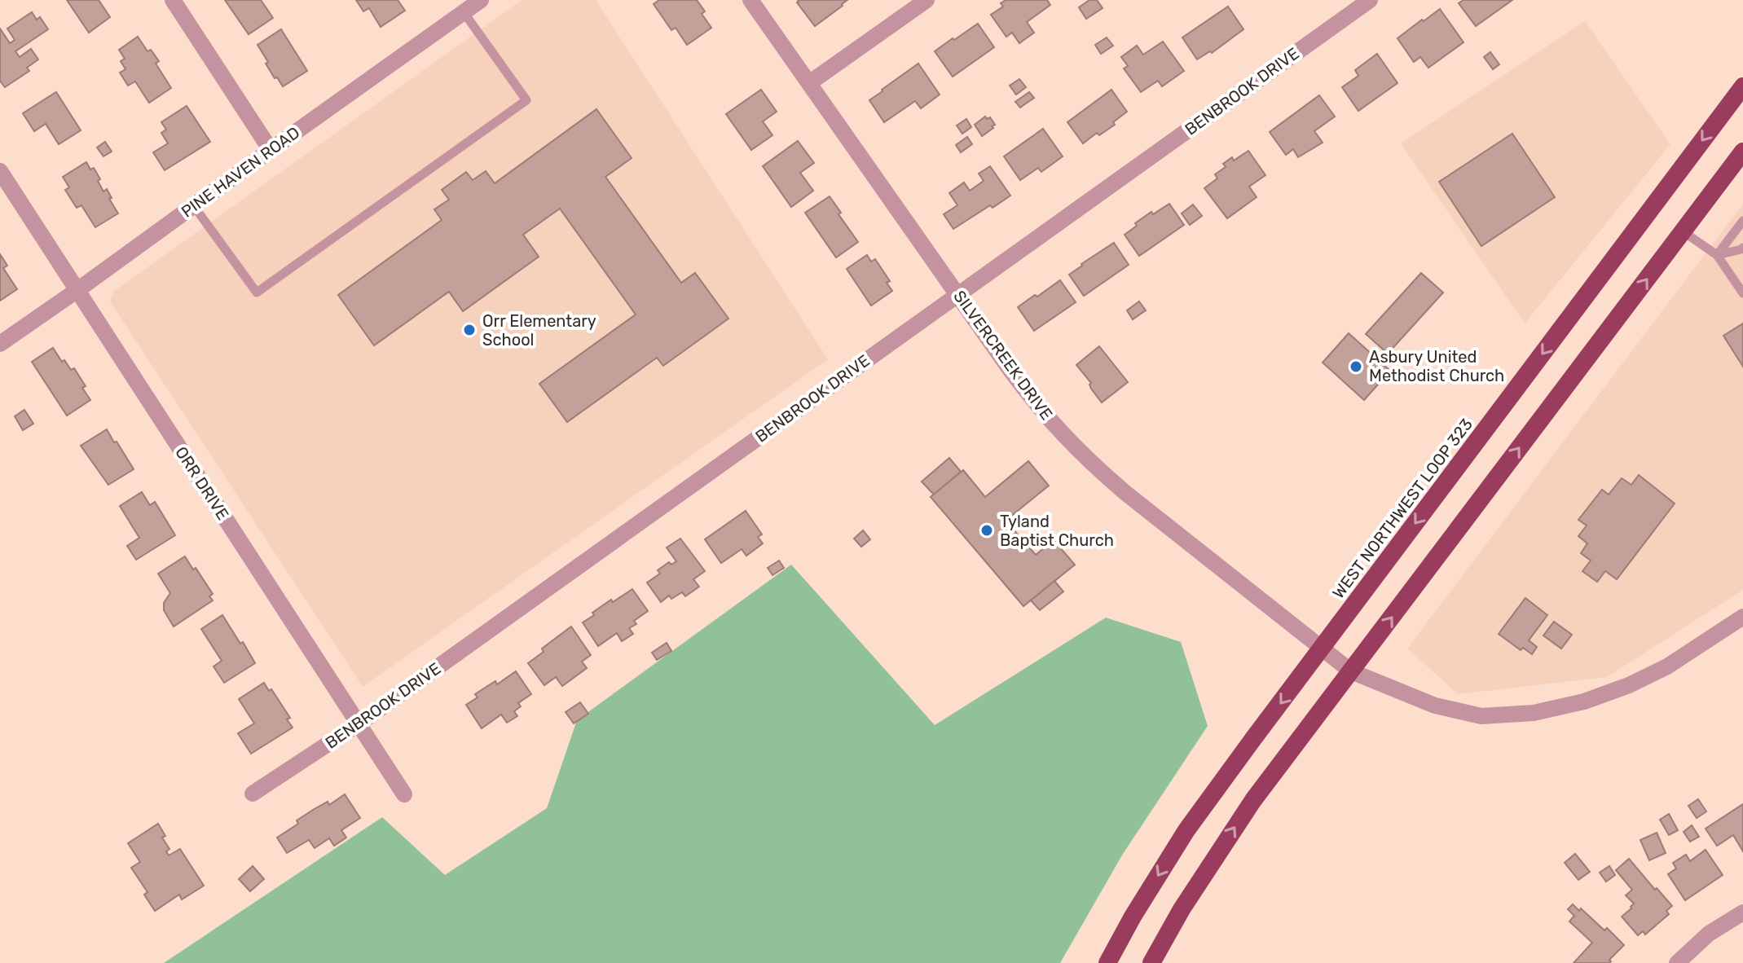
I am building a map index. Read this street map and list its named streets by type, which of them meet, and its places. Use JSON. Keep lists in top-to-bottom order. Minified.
{"streets":{"highway":["WEST NORTHWEST LOOP 323"],"street":["BENBROOK DRIVE","PINE HAVEN ROAD","SILVERCREEK DRIVE","ORR DRIVE"]},"crossings":[["BENBROOK DRIVE","SILVERCREEK DRIVE"],["BENBROOK DRIVE","ORR DRIVE"],["PINE HAVEN ROAD","ORR DRIVE"],["SILVERCREEK DRIVE","WEST NORTHWEST LOOP 323"]],"places":["Orr Elementary School","Asbury United Methodist Church","Tyland Baptist Church"]}
